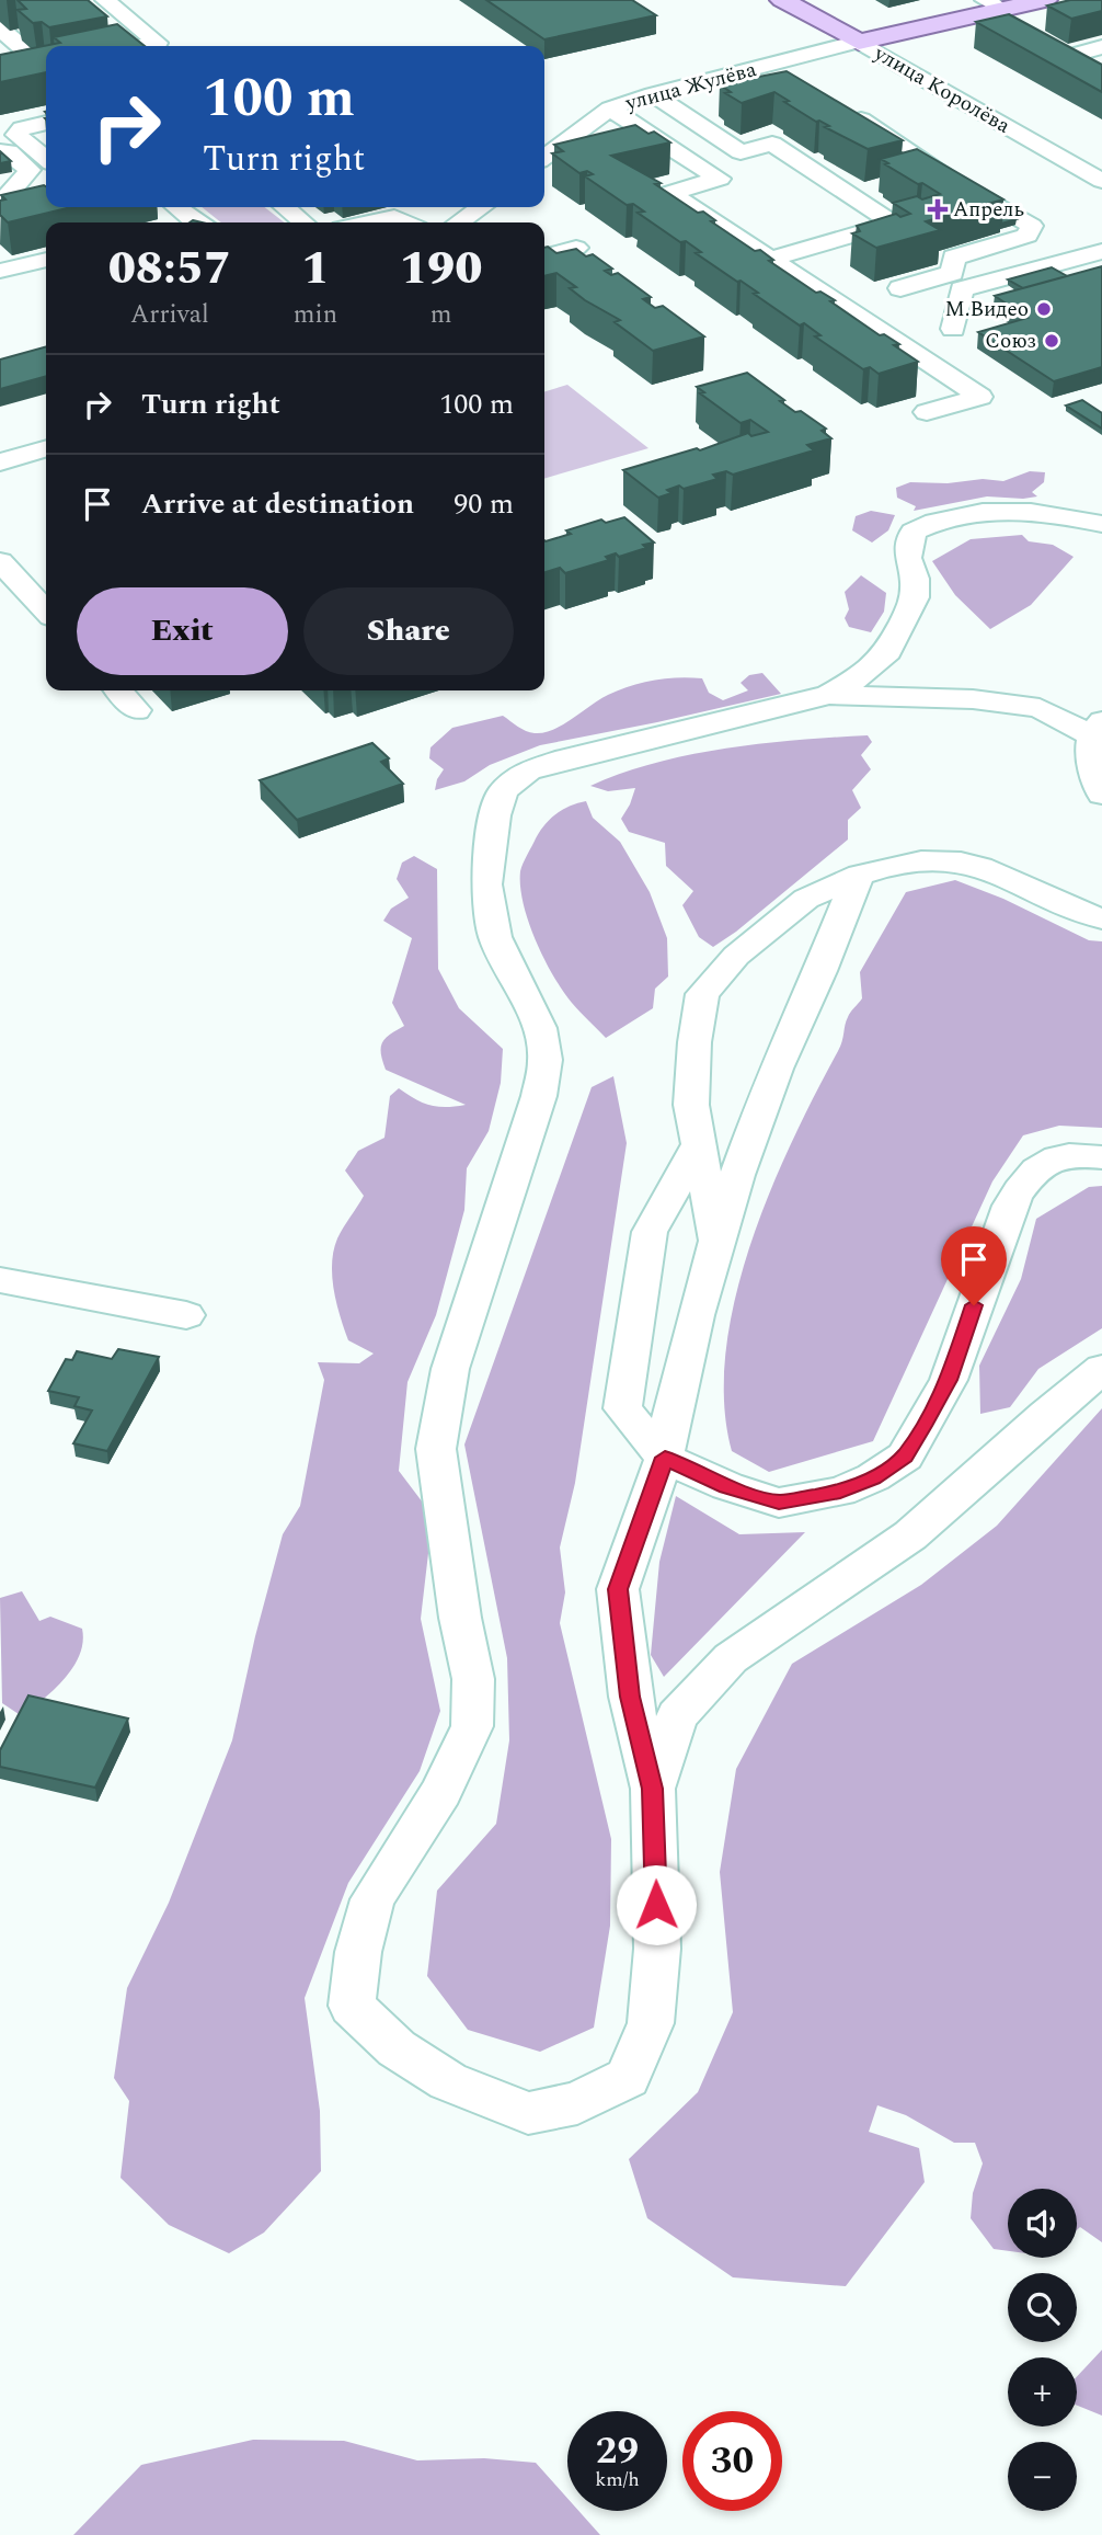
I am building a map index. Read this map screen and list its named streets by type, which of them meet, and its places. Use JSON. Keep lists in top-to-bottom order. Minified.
{"streets":{"main road":["улица Королёва"],"street":["улица Жулёва"]},"crossings":[["улица Жулёва","улица Королёва"]],"places":{"health":["Апрель"],"other":["М.Видео","Союз"]},"page":{"turn":["100 m","Turn right"],"eta":["08:57","Arrival","1","min","190","m"],"list":[{"name":"Turn right","value":"100 m"},{"name":"Arrive at destination","value":"90 m"}],"buttons":["Exit","Share"],"map_buttons":["+","−"],"speed":"29 km/h","limit":"30"}}
